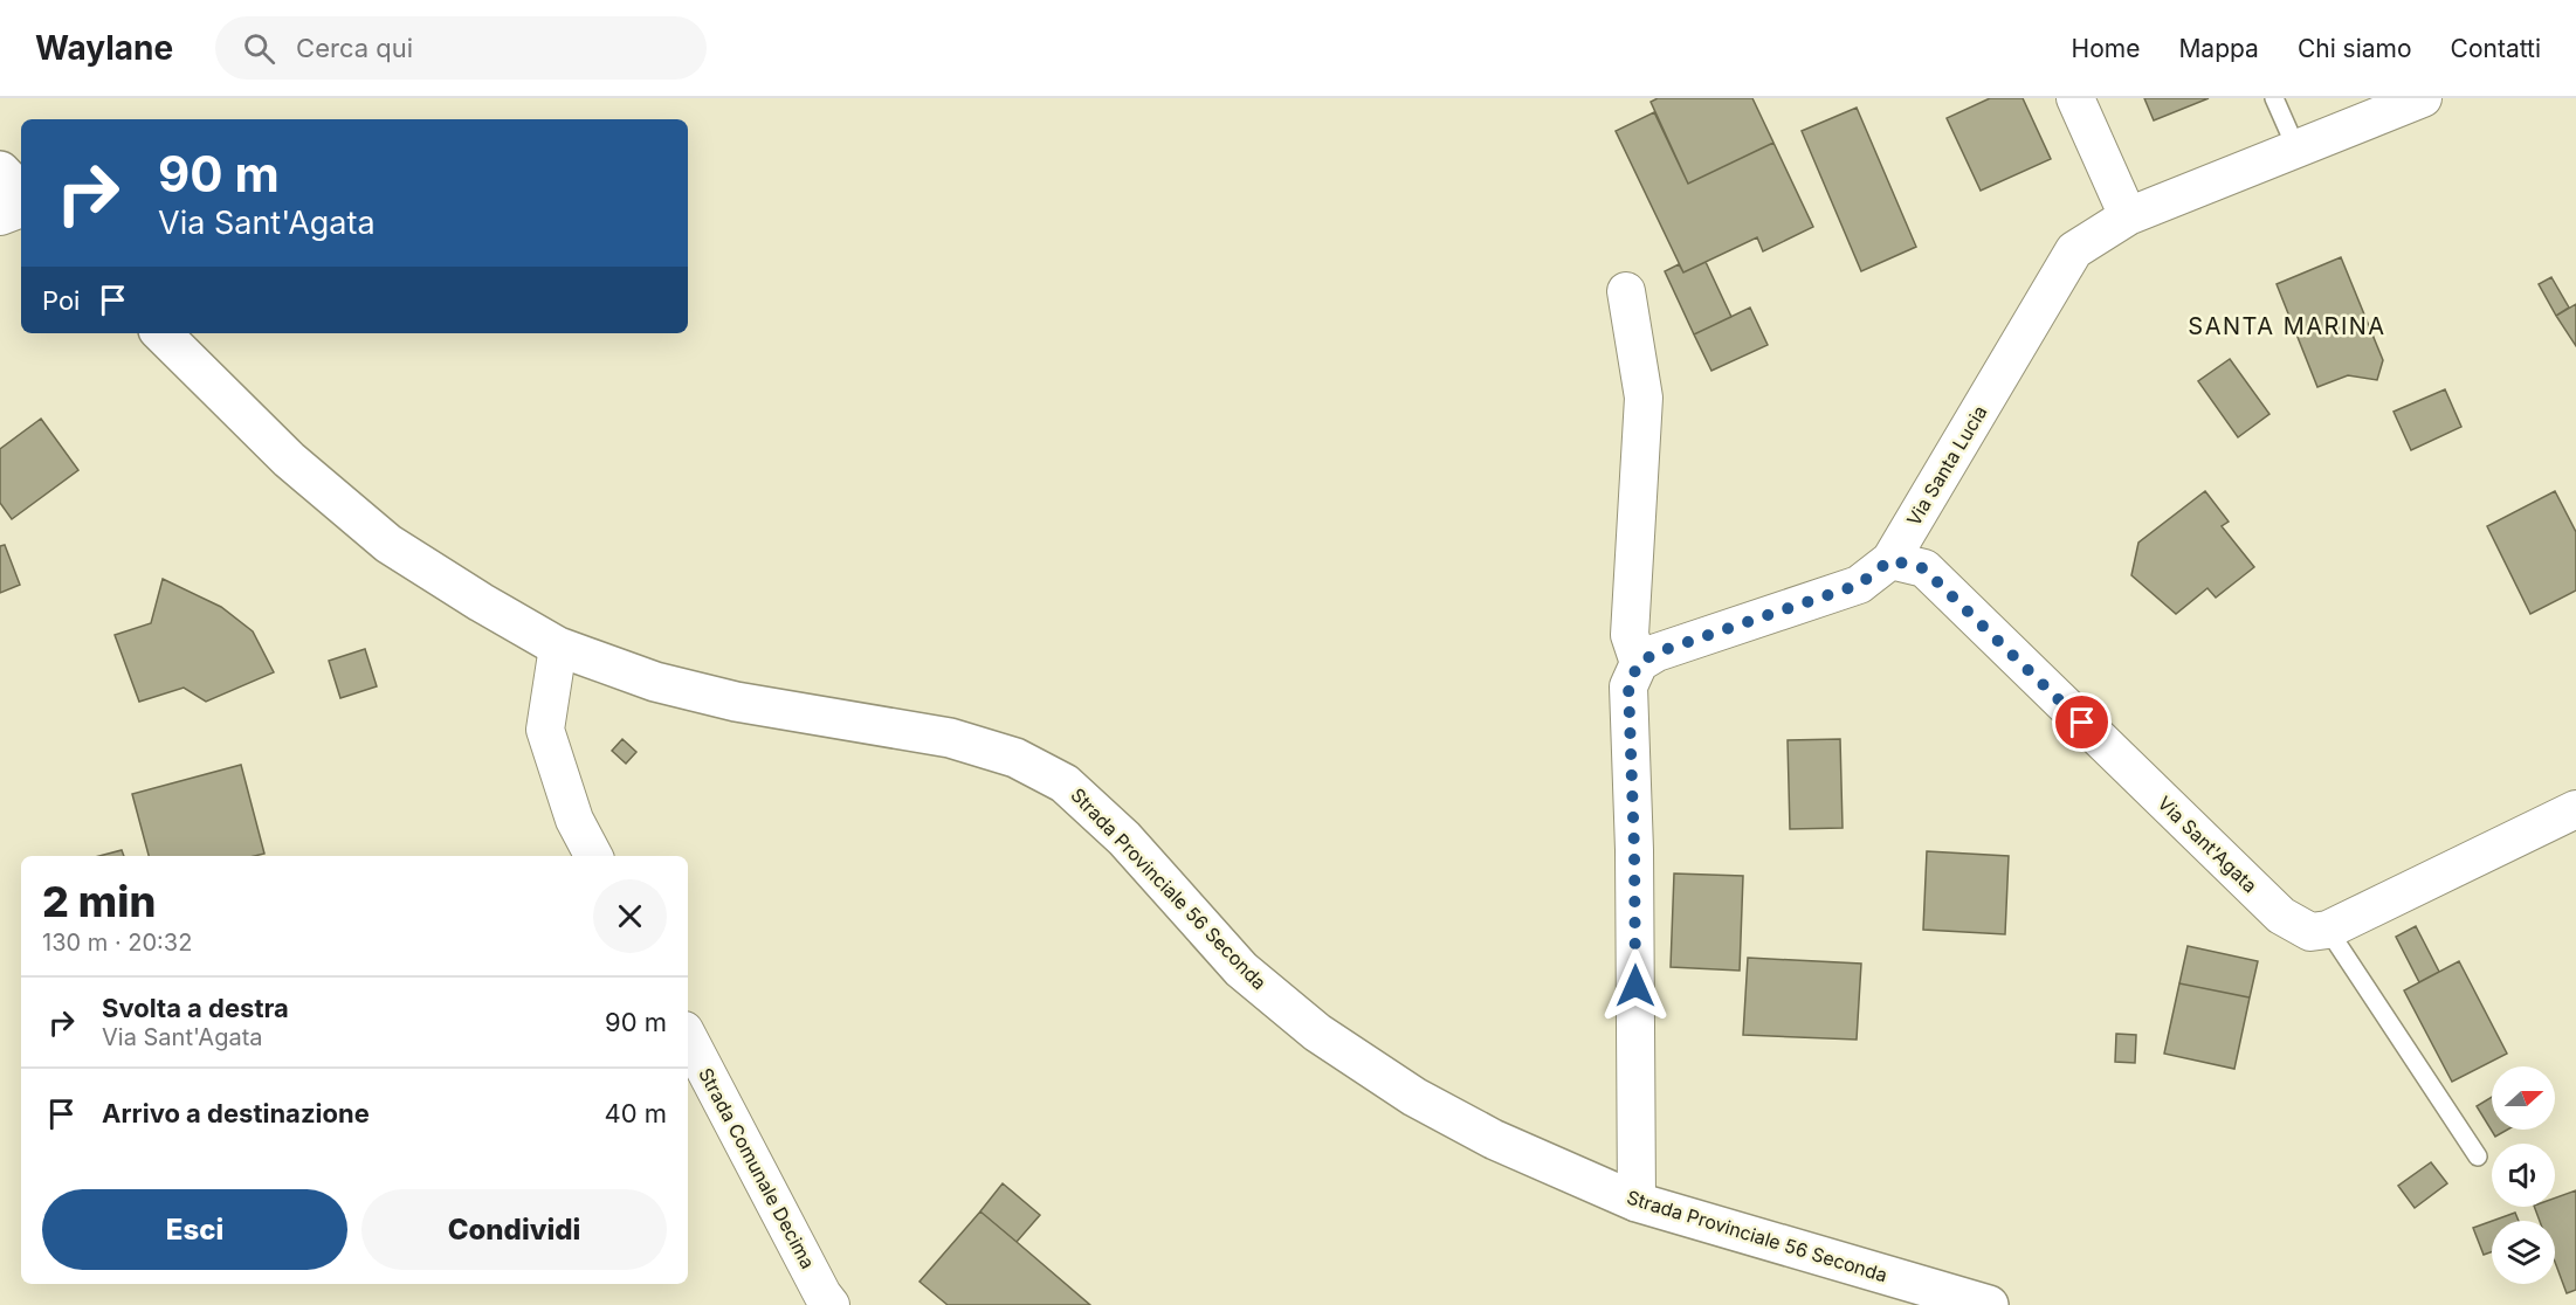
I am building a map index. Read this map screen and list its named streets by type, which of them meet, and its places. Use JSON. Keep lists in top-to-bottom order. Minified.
{"streets":{"street":["Via Santa Lucia","Via Sant'Agata","Strada Provinciale 56 Seconda","Strada Comunale Decima"]},"crossings":[["Via Santa Lucia","Via Sant'Agata"]],"districts":["SANTA MARINA"],"north":"right","page":{"header":"Waylane","search":"Cerca qui","nav":["Home","Mappa","Chi siamo","Contatti"],"turn":["90 m","Via Sant'Agata"],"then":"Poi","heading":["2 min","130 m · 20:32"],"list":[{"name":"Svolta a destra","note":"Via Sant'Agata","value":"90 m"},{"name":"Arrivo a destinazione","value":"40 m"}],"buttons":["Esci","Condividi"]}}
